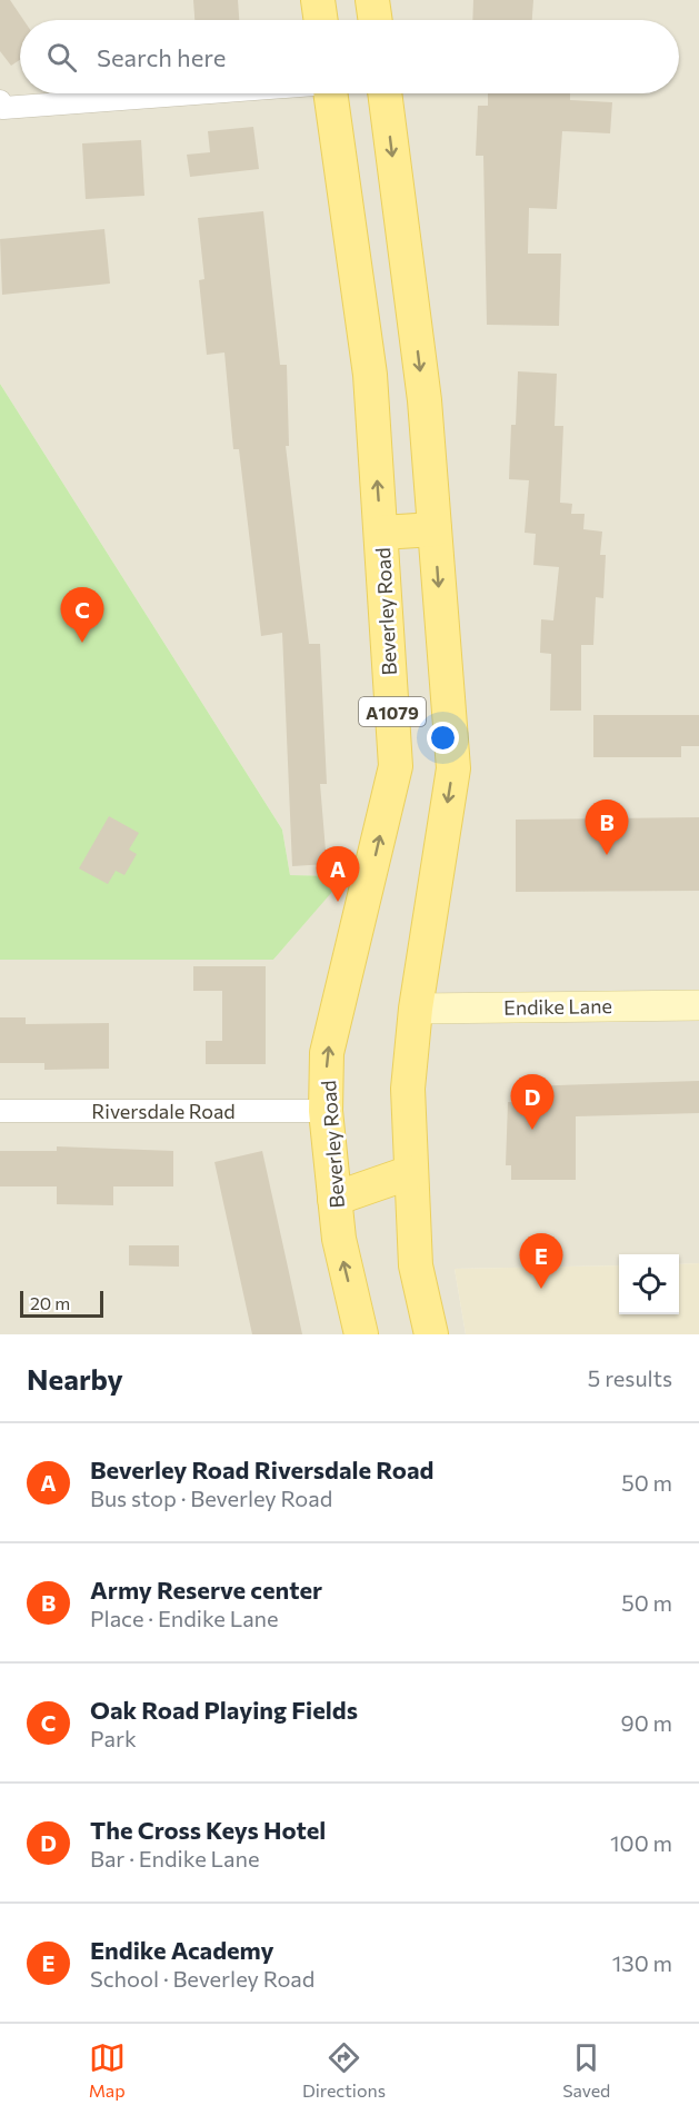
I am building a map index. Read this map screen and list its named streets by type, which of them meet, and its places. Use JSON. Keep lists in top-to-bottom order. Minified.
{"streets":{"main road":["Beverley Road","A1079"],"street":["Endike Lane","Riversdale Road"]},"crossings":[["Beverley Road","Riversdale Road"],["A1079","Endike Lane"]],"scale_bar":"20 m","page":{"search":"Search here","pins":["C","B","A","D","E"],"scale":"20 m","heading":["Nearby","5 results"],"list":[{"mark":"A","name":"Beverley Road Riversdale Road","note":"Bus stop · Beverley Road","value":"50 m"},{"mark":"B","name":"Army Reserve center","note":"Place · Endike Lane","value":"50 m"},{"mark":"C","name":"Oak Road Playing Fields","note":"Park","value":"90 m"},{"mark":"D","name":"The Cross Keys Hotel","note":"Bar · Endike Lane","value":"100 m"},{"mark":"E","name":"Endike Academy","note":"School · Beverley Road","value":"130 m"}],"nav":["Map","Directions","Saved"]}}
